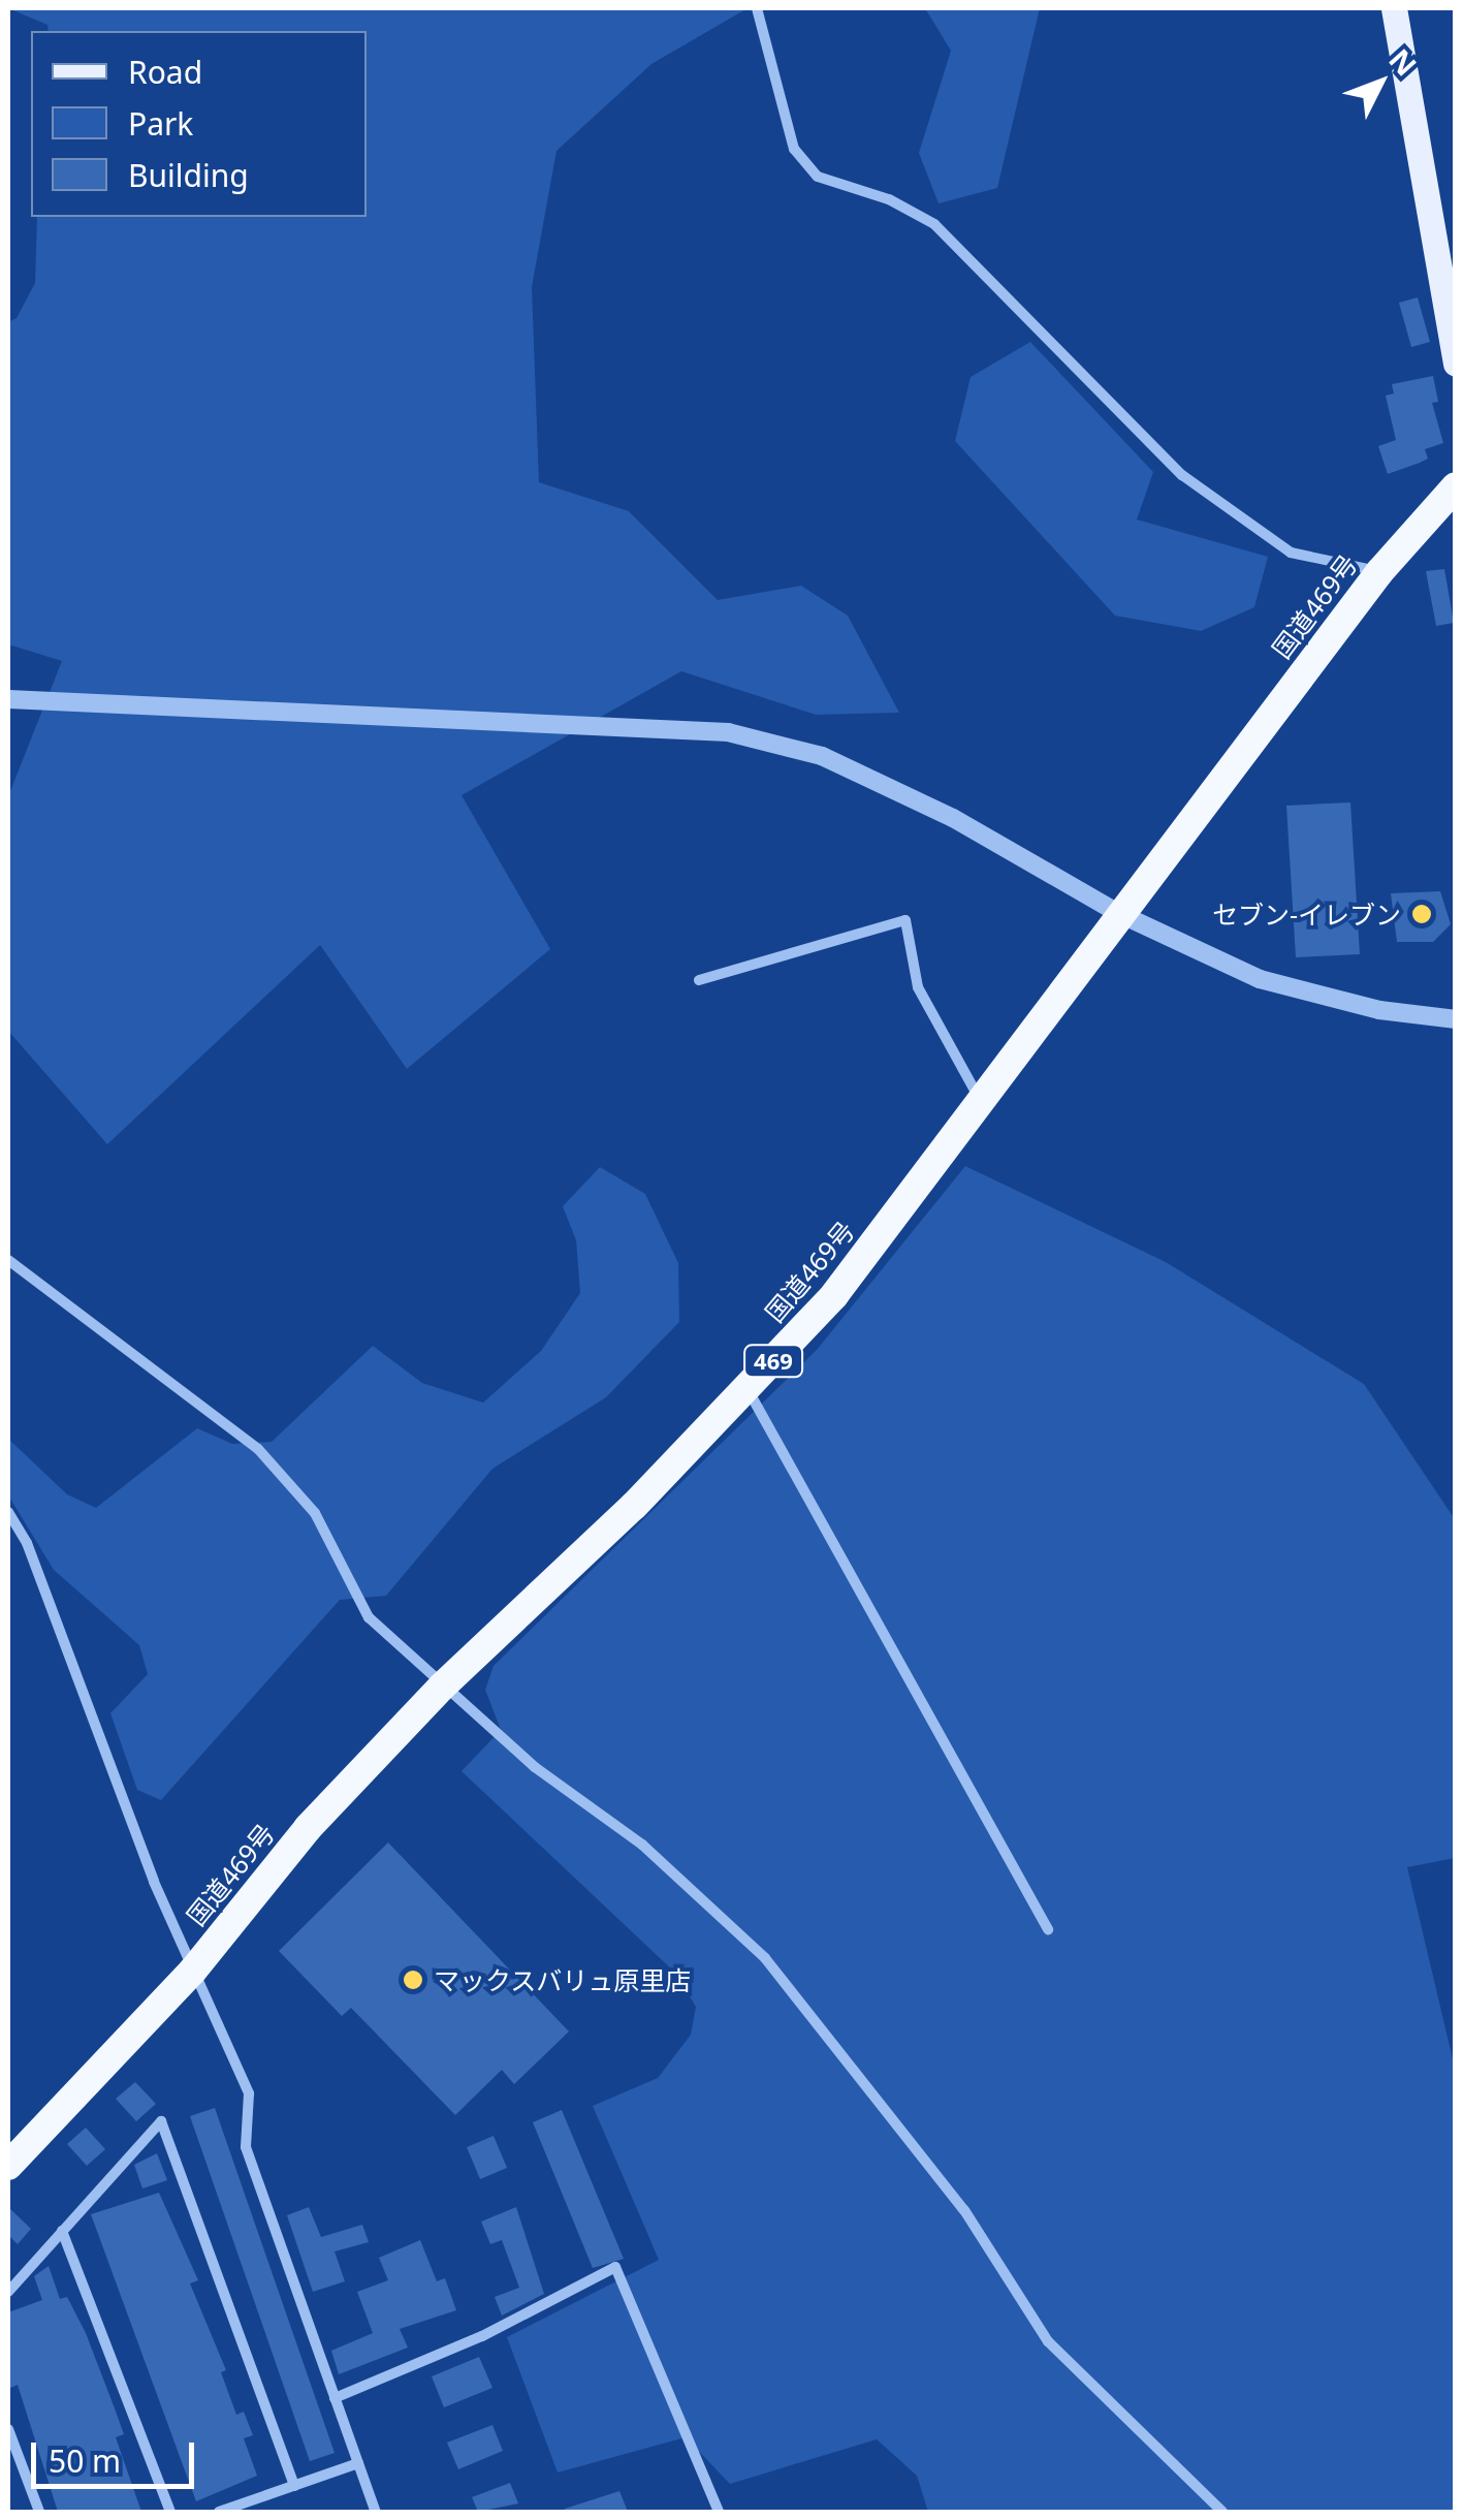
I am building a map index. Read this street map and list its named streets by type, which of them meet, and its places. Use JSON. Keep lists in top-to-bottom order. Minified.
{"streets":{"highway":["国道469号","469"]},"places":["セブン-イレブン","マックスバリュ原里店"],"legend":["Road","Park","Building"],"scale_bar":"50 m","north":"top right"}
